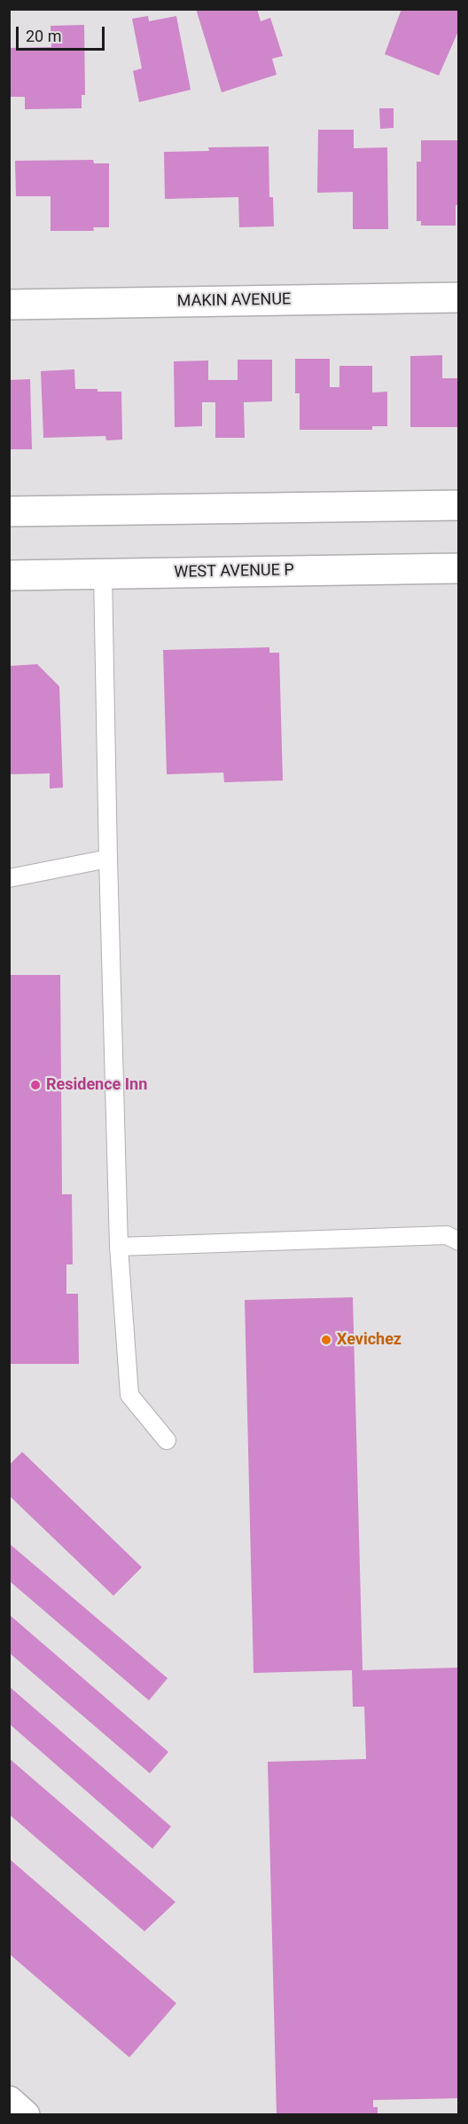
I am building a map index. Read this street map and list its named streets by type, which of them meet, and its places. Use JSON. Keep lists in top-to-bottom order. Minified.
{"streets":{"main road":["MAKIN AVENUE","WEST AVENUE P"]},"places":["Residence Inn","Xevichez"],"scale_bar":"20 m"}
